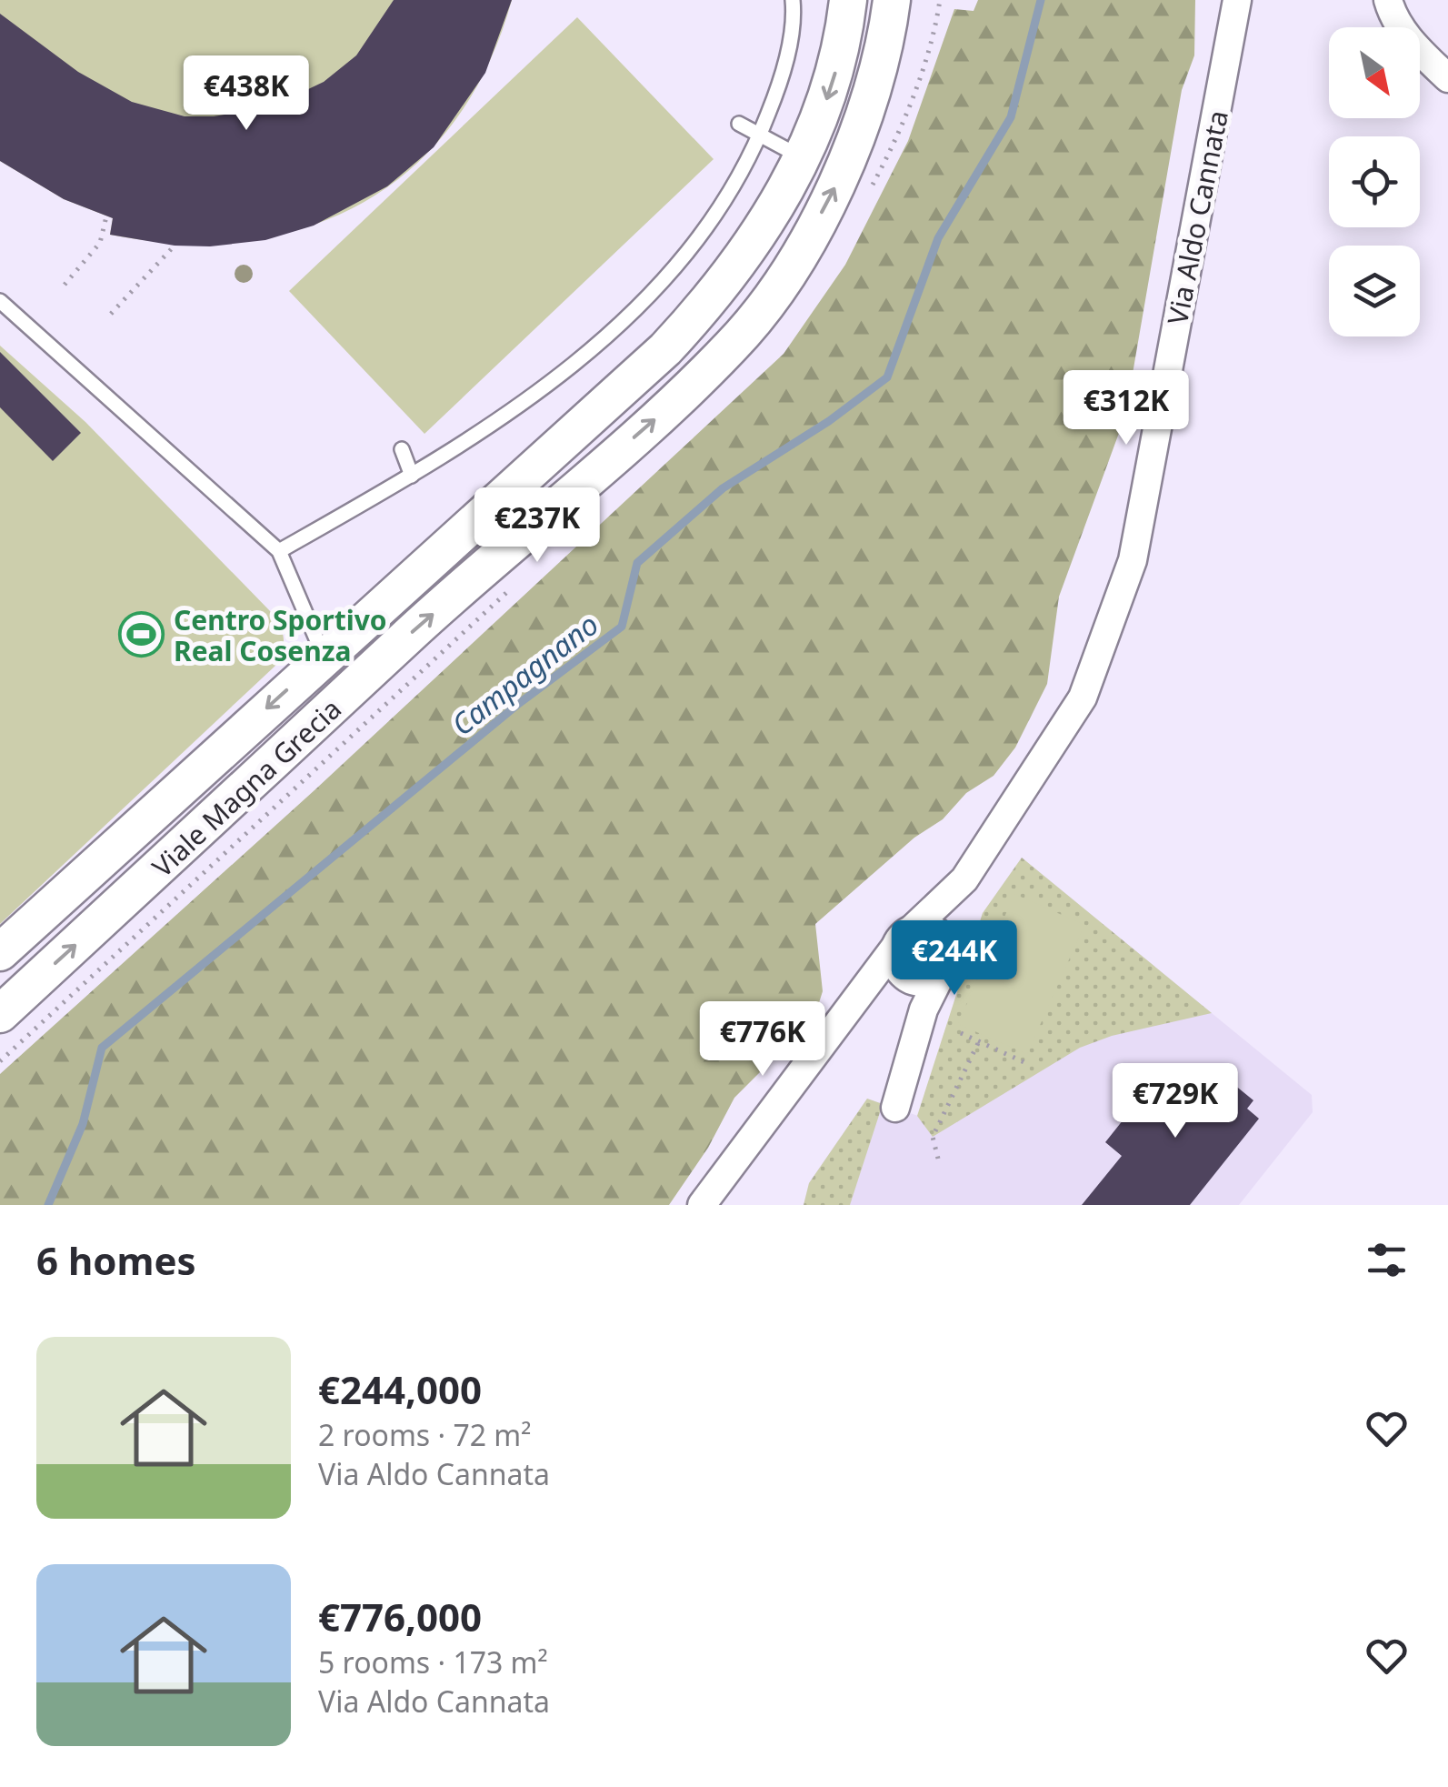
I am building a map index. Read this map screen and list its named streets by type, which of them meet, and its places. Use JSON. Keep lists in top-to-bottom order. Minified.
{"streets":{"street":["Via Aldo Cannata","Viale Magna Grecia"]},"water":["Campagnano"],"places":{"sports":["Centro Sportivo Real Cosenza"]},"north":"bottom right","page":{"price":["€438K","€312K","€237K","€244K","€776K","€729K"],"heading":"6 homes","list":[{"name":"€244,000","note":"2 rooms · 72 m² · Via Aldo Cannata"},{"name":"€776,000","note":"5 rooms · 173 m² · Via Aldo Cannata"}]}}
